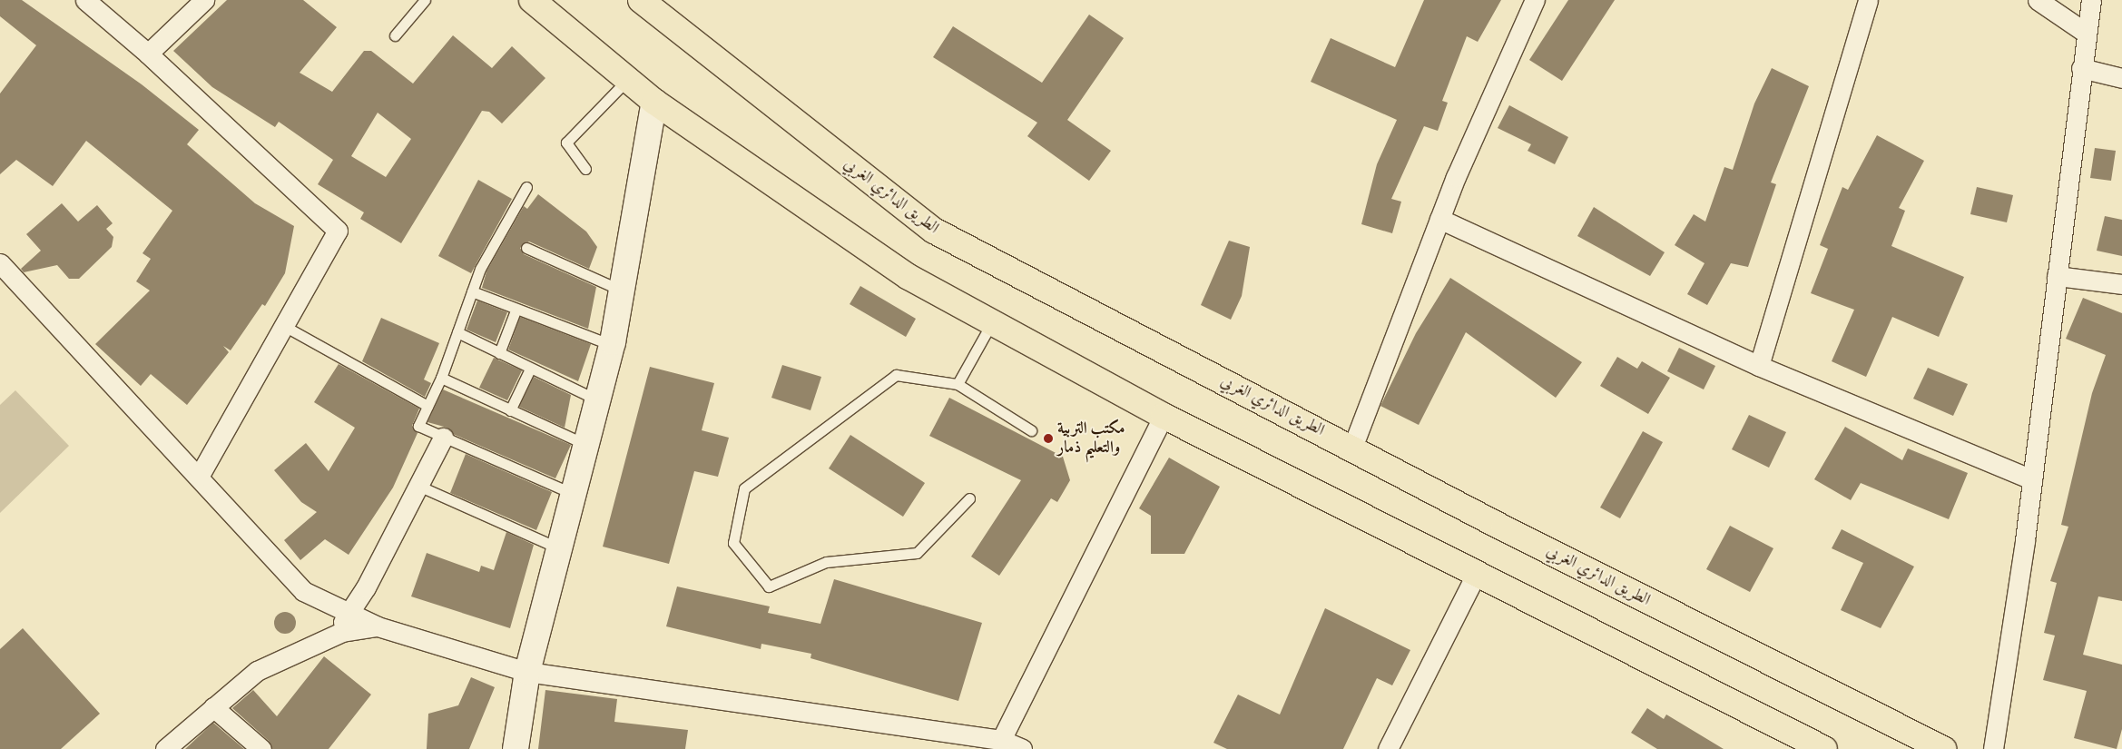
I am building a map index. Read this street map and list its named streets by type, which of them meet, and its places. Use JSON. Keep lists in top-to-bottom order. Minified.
{"streets":{"main road":["الطريق الدائري الغربي"]},"places":["مكتب التربية والتعليم ذمار"]}
